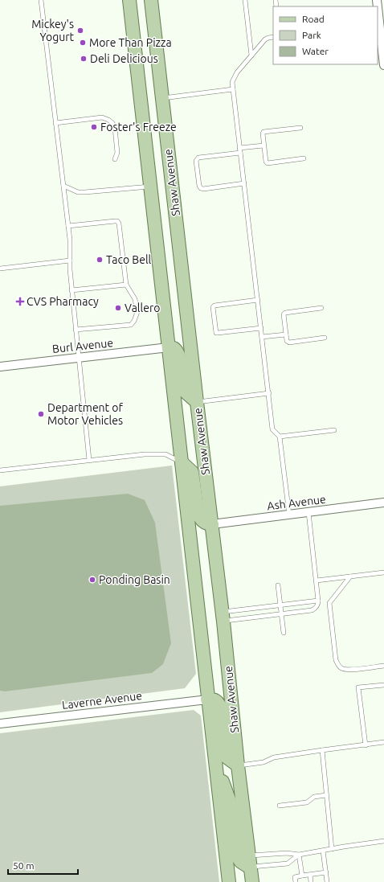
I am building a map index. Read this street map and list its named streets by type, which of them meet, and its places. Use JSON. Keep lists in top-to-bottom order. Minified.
{"streets":{"main road":["Shaw Avenue"],"street":["Burl Avenue","Ash Avenue","Laverne Avenue"]},"crossings":[["Shaw Avenue","Burl Avenue"],["Shaw Avenue","Ash Avenue"],["Shaw Avenue","Laverne Avenue"]],"places":{"other":["Mickey's Yogurt","More Than Pizza","Deli Delicious","Foster's Freeze","Taco Bell","Vallero","Department of Motor Vehicles","Ponding Basin"],"health":["CVS Pharmacy"]},"legend":["Road","Park","Water"],"scale_bar":"50 m"}
